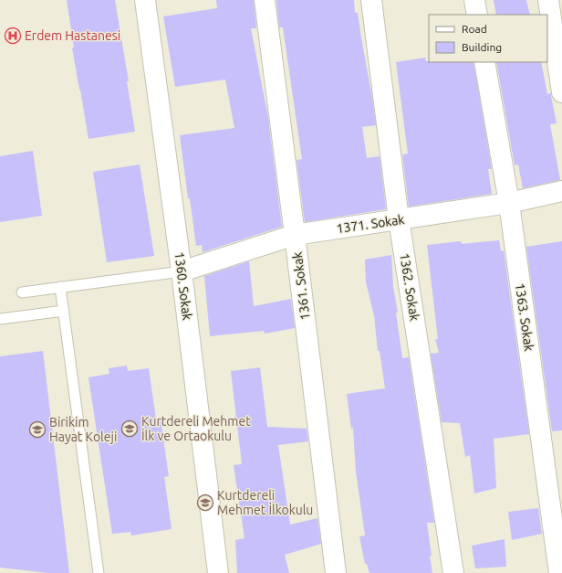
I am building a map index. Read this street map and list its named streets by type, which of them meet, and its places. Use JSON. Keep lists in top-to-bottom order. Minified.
{"streets":{"street":["1371. Sokak","1360. Sokak","1361. Sokak","1362. Sokak","1363. Sokak"]},"crossings":[["1371. Sokak","1360. Sokak"],["1371. Sokak","1361. Sokak"],["1371. Sokak","1362. Sokak"],["1371. Sokak","1363. Sokak"]],"places":{"hospital":["Erdem Hastanesi"],"school or university":["Kurtdereli Mehmet İlk ve Ortaokulu","Birikim Hayat Koleji","Kurtdereli Mehmet İlkokulu"]},"legend":["Road","Building"]}
